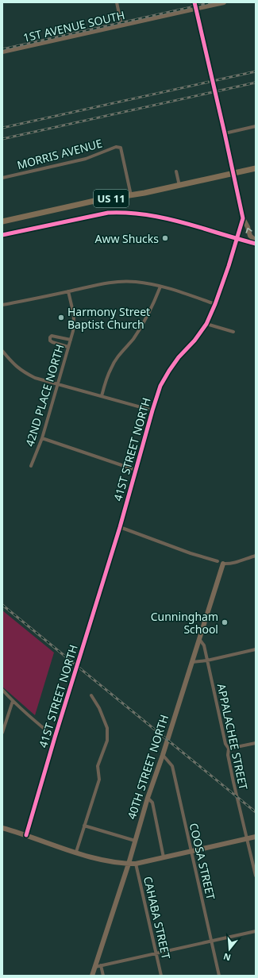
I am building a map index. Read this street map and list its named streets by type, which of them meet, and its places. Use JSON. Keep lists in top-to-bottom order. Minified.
{"streets":{"main road":["US 11"],"street":["1ST AVENUE SOUTH","MORRIS AVENUE","42ND PLACE NORTH","41ST STREET NORTH","APPALACHEE STREET","40TH STREET NORTH","COOSA STREET","CAHABA STREET"]},"crossings":[["1ST AVENUE SOUTH","41ST STREET NORTH"],["MORRIS AVENUE","US 11"],["US 11","41ST STREET NORTH"],["APPALACHEE STREET","40TH STREET NORTH"],["40TH STREET NORTH","COOSA STREET"]],"places":["Aww Shucks","Harmony Street Baptist Church","Cunningham School"],"north":"bottom"}
